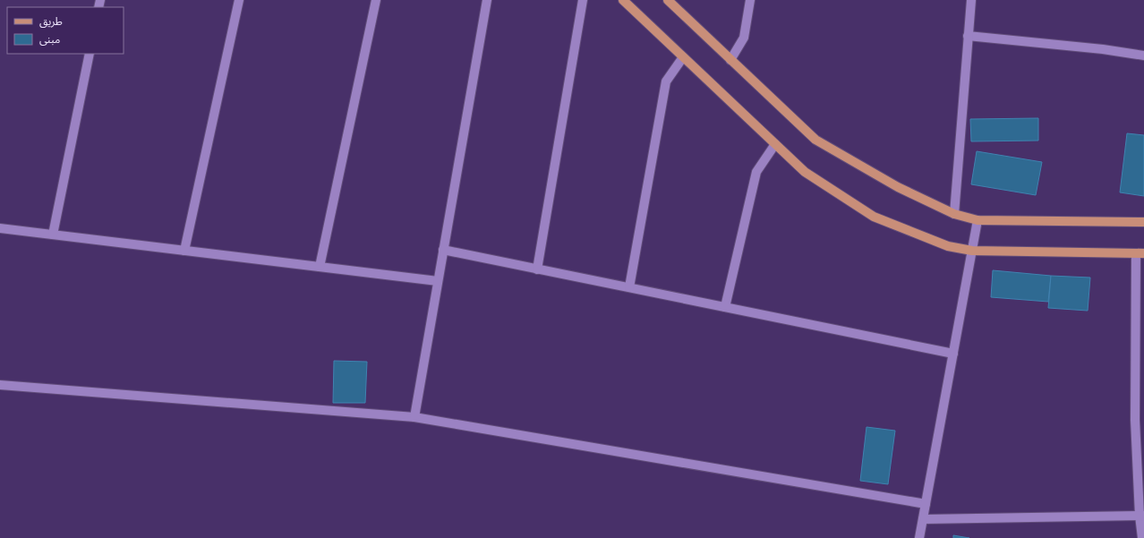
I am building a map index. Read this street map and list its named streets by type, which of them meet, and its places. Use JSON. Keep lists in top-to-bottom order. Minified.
{"legend":["طريق","مبنى"]}
